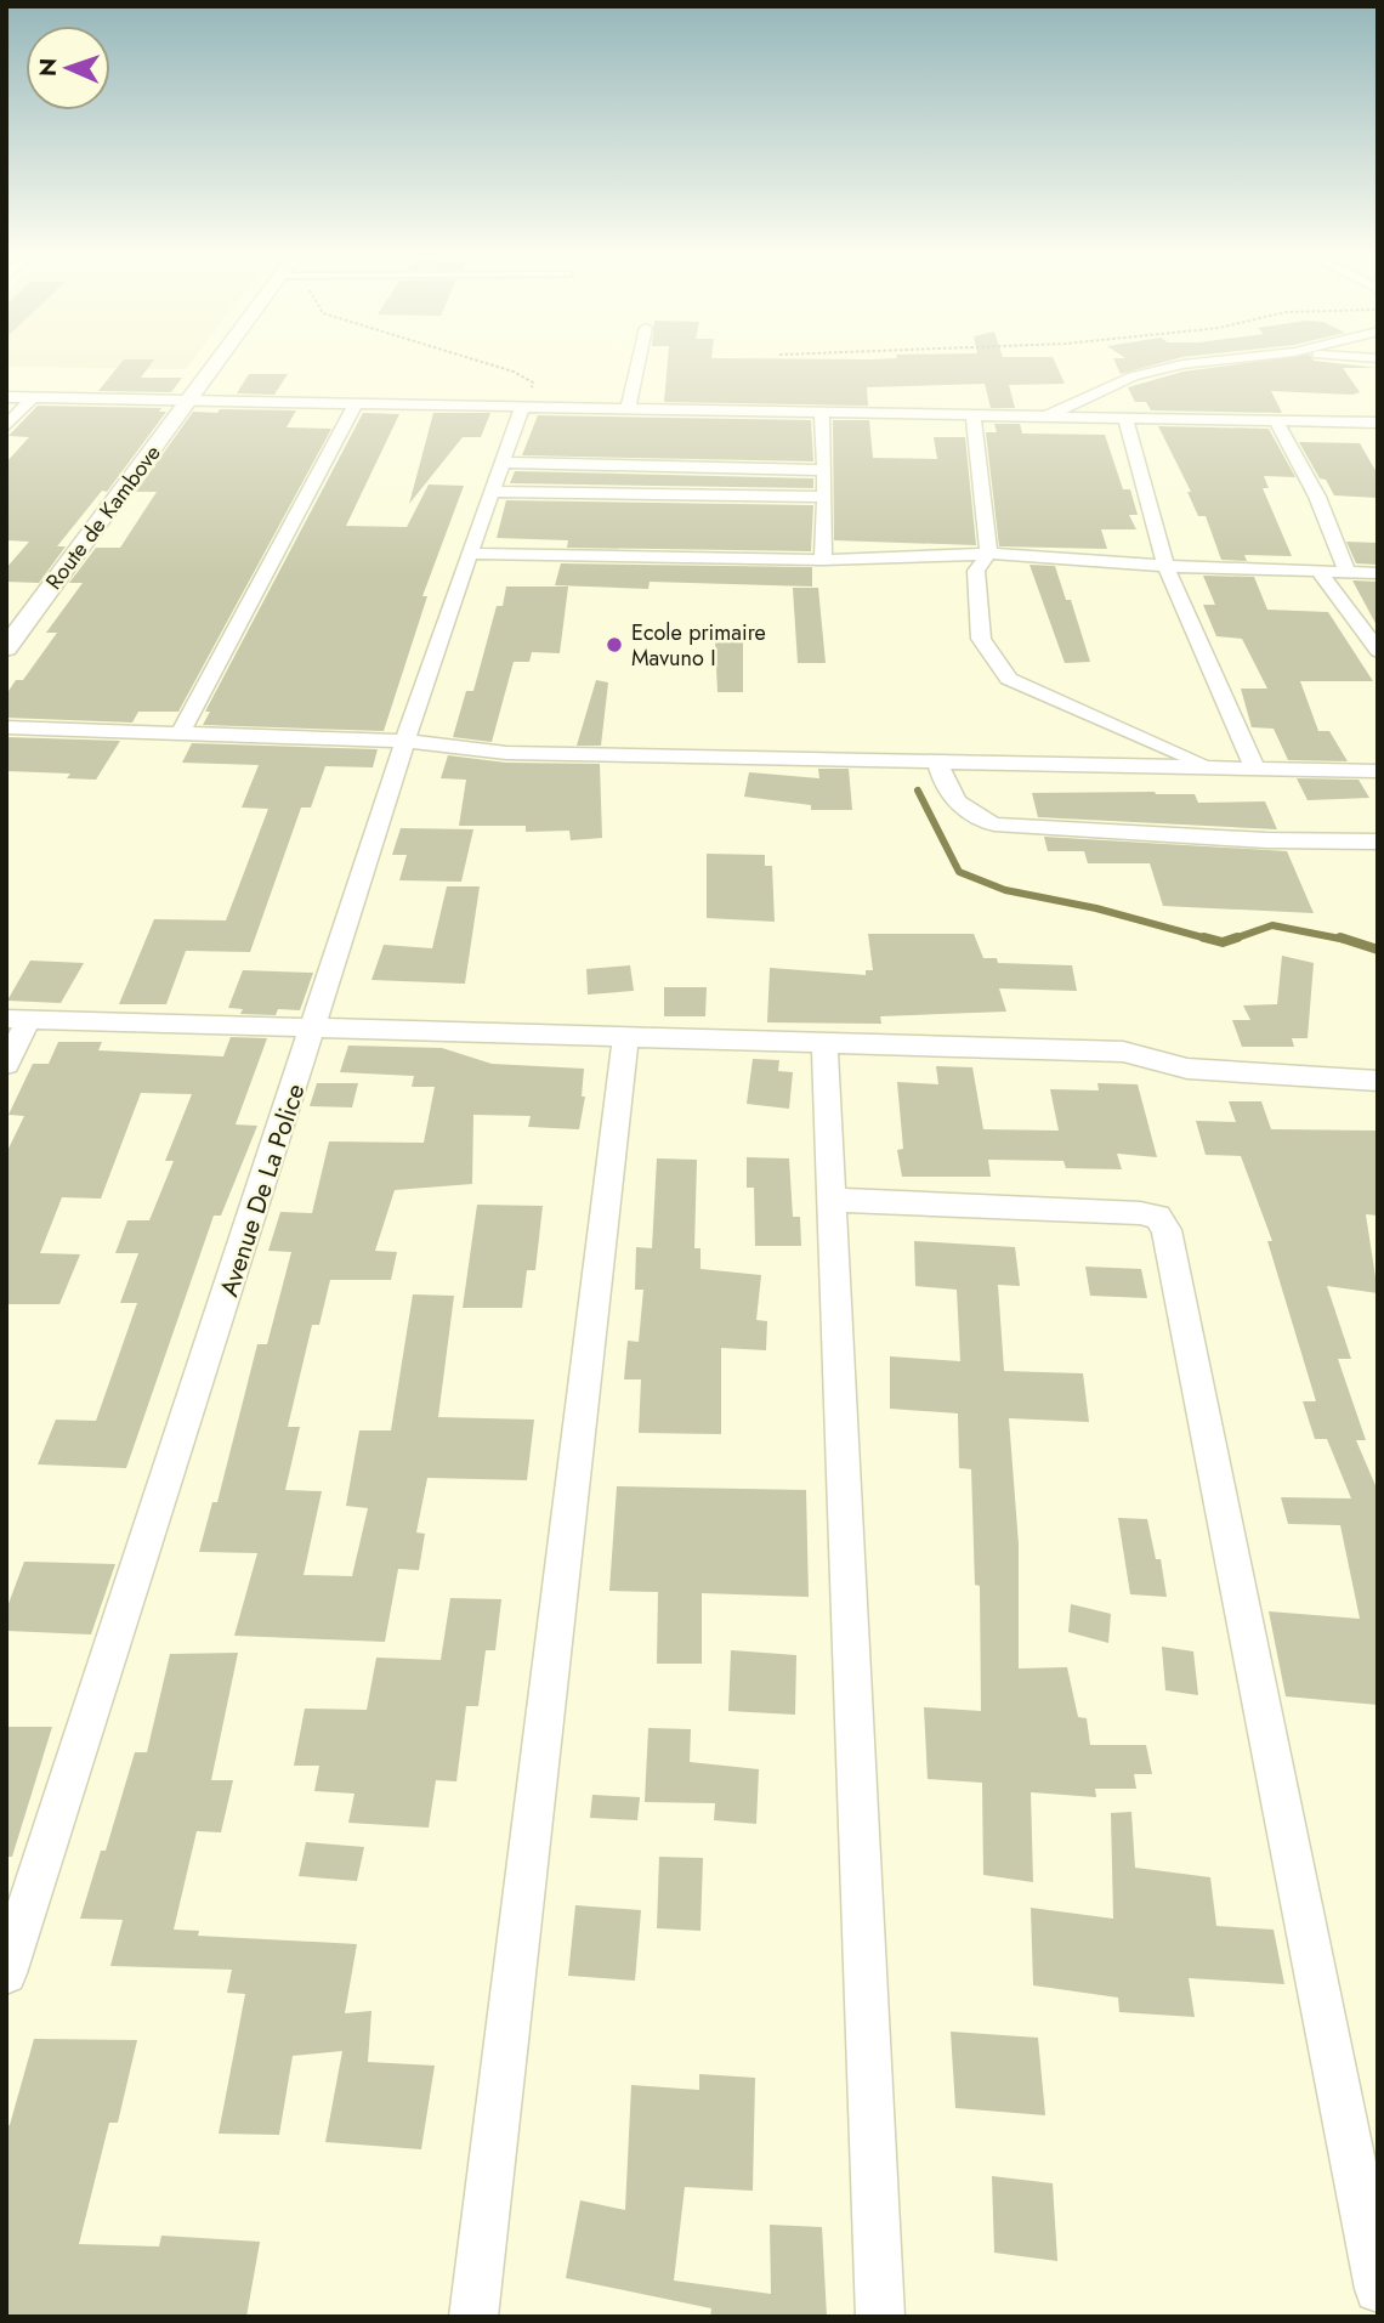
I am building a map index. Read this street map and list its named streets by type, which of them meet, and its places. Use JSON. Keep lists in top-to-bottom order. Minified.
{"streets":{"street":["Route de Kambove","Avenue De La Police"]},"places":["Ecole primaire Mavuno I"],"north":"left"}
